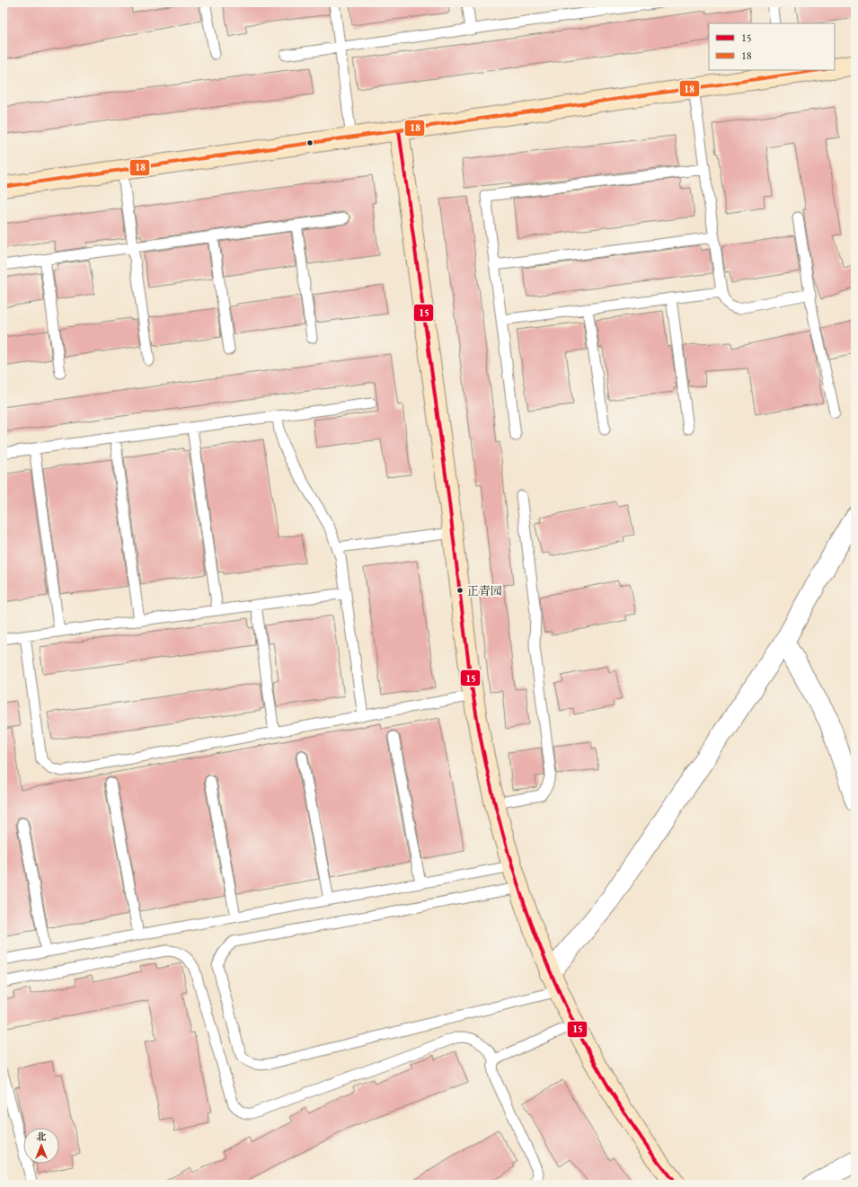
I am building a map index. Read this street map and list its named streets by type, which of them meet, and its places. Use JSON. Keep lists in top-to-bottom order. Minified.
{"places":["正青园"],"lines":["transit line 18","transit line 15"],"legend":["15","18"],"north":"top"}
